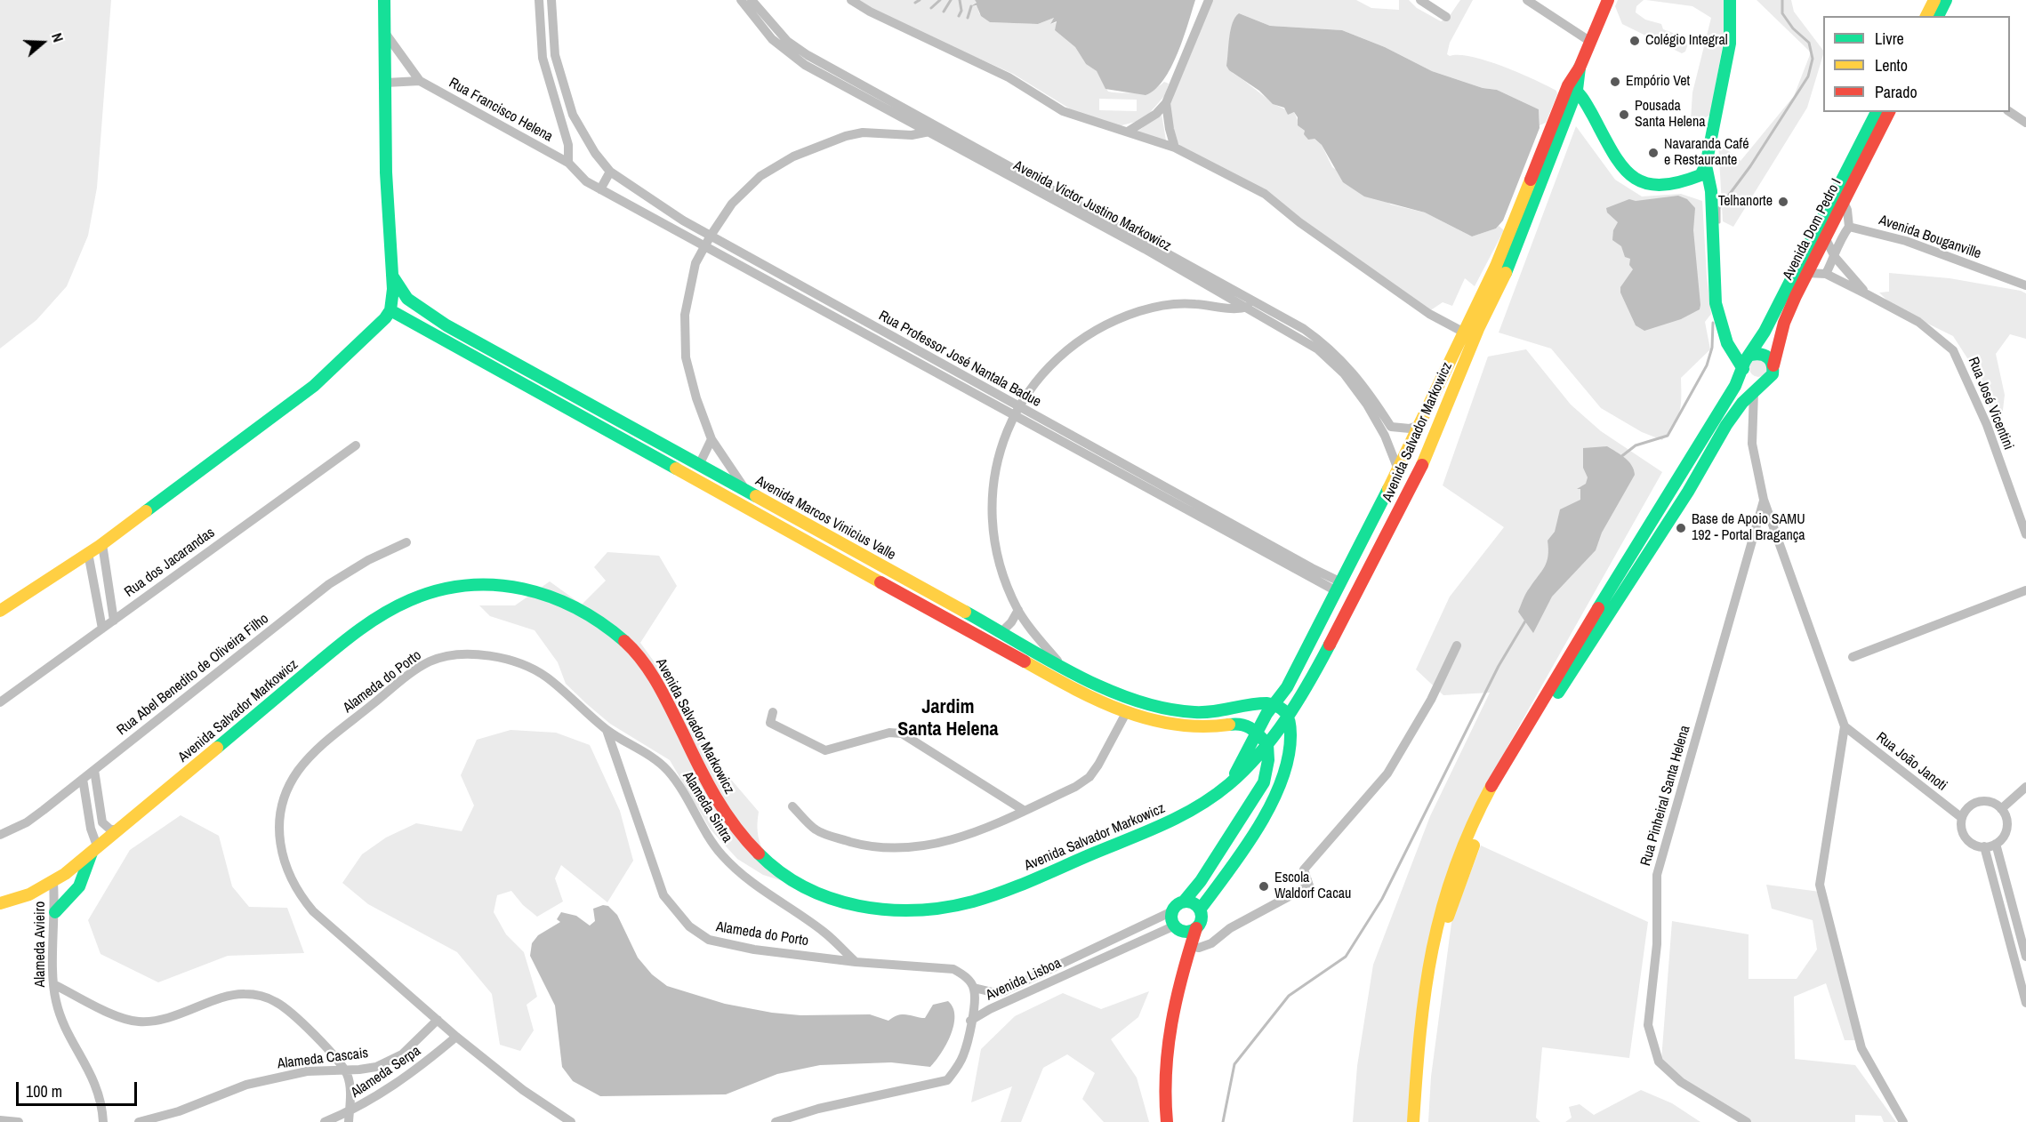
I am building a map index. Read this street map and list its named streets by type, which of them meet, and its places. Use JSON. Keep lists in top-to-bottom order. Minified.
{"streets":{"street":["Rua Francisco Helena","Avenida Victor Justino Markowicz","Avenida Dom Pedro I","Avenida Bouganville","Rua Professor José Nantala Badue","Rua José Vicentini","Avenida Salvador Markowicz","Avenida Marcos Vinicius Valle","Rua dos Jacarandas","Rua Abel Benedito de Oliveira Filho","Alameda do Porto","Rua João Janoti","Rua Pinheiral Santa Helena","Alameda Sintra","Alameda Avieiro","Avenida Lisboa","Alameda Cascais","Alameda Serpa"]},"crossings":[["Rua Francisco Helena","Rua Professor José Nantala Badue"],["Avenida Victor Justino Markowicz","Avenida Salvador Markowicz"],["Avenida Dom Pedro I","Rua José Vicentini"],["Rua Professor José Nantala Badue","Avenida Salvador Markowicz"],["Avenida Salvador Markowicz","Avenida Marcos Vinicius Valle"],["Avenida Salvador Markowicz","Alameda Avieiro"],["Alameda do Porto","Alameda Sintra"],["Alameda do Porto","Avenida Lisboa"],["Alameda do Porto","Alameda Cascais"],["Alameda do Porto","Alameda Serpa"]],"districts":["Jardim Santa Helena"],"places":["Colégio Integral","Empório Vet","Pousada Santa Helena","Navaranda Café e Restaurante","Telhanorte","Base de Apoio SAMU 192 - Portal Bragança","Escola Waldorf Cacau"],"legend":["Livre","Lento","Parado"],"scale_bar":"100 m","north":"right"}
